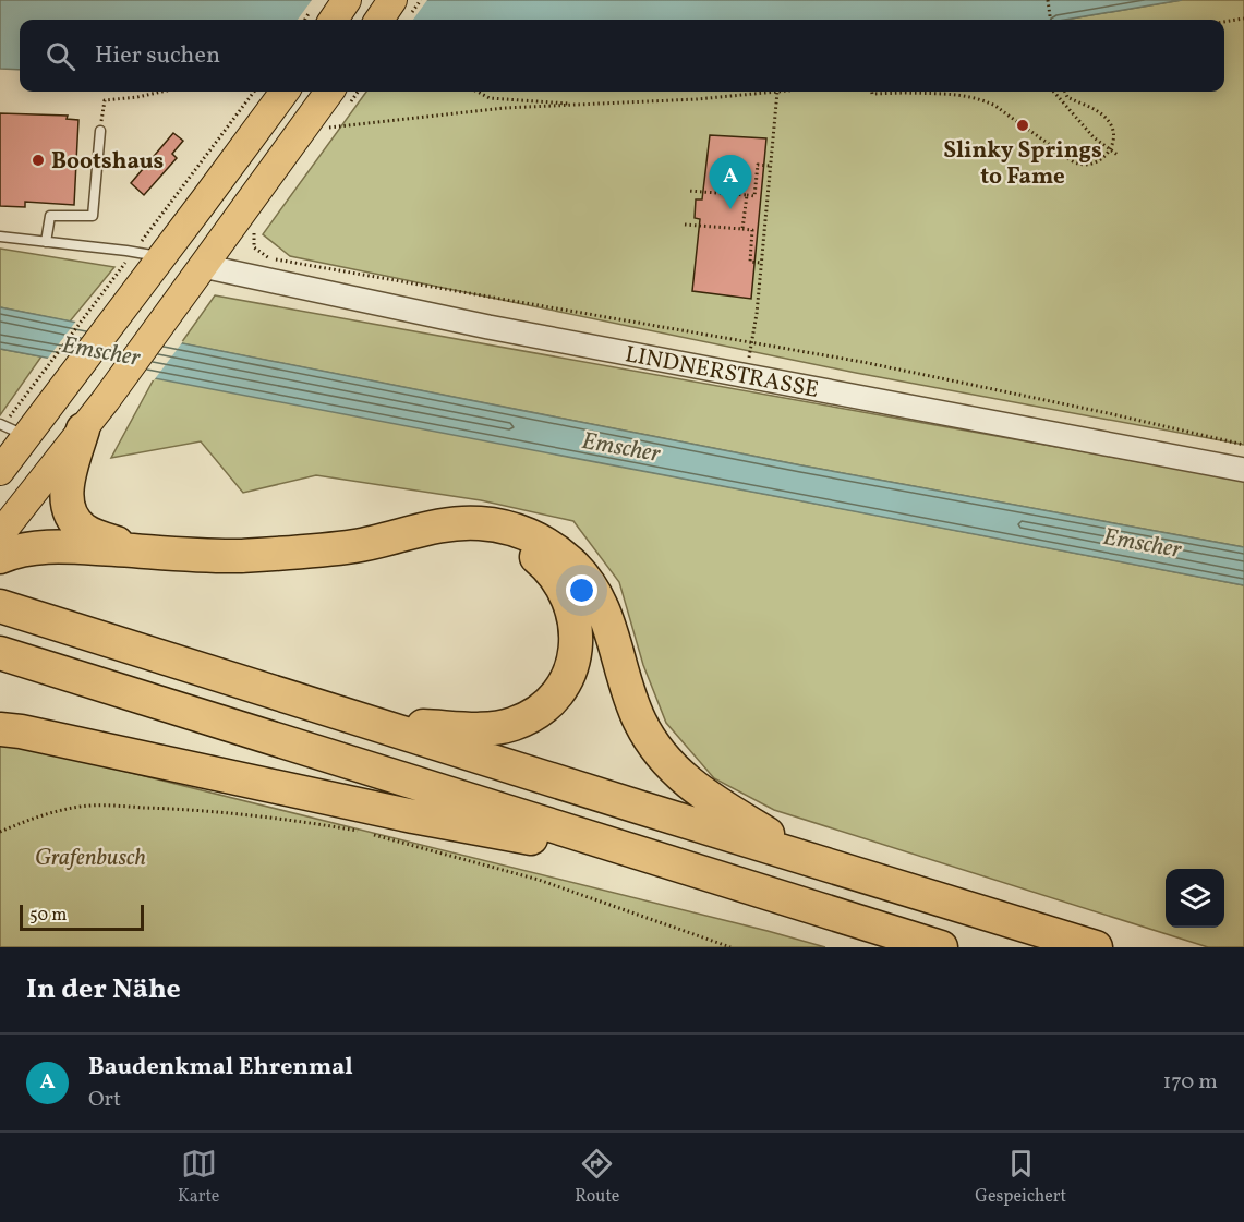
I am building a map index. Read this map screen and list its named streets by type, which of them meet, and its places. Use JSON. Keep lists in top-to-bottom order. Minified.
{"streets":{"street":["LINDNERSTRASSE"]},"water":["Emscher"],"parks":["Grafenbusch"],"places":["Slinky Springs to Fame","Bootshaus"],"scale_bar":"50 m","page":{"search":"Hier suchen","pins":"A","scale":"50 m","heading":"In der Nähe","list":[{"mark":"A","name":"Baudenkmal Ehrenmal","note":"Ort","value":"170 m"}],"nav":["Karte","Route","Gespeichert"]}}
